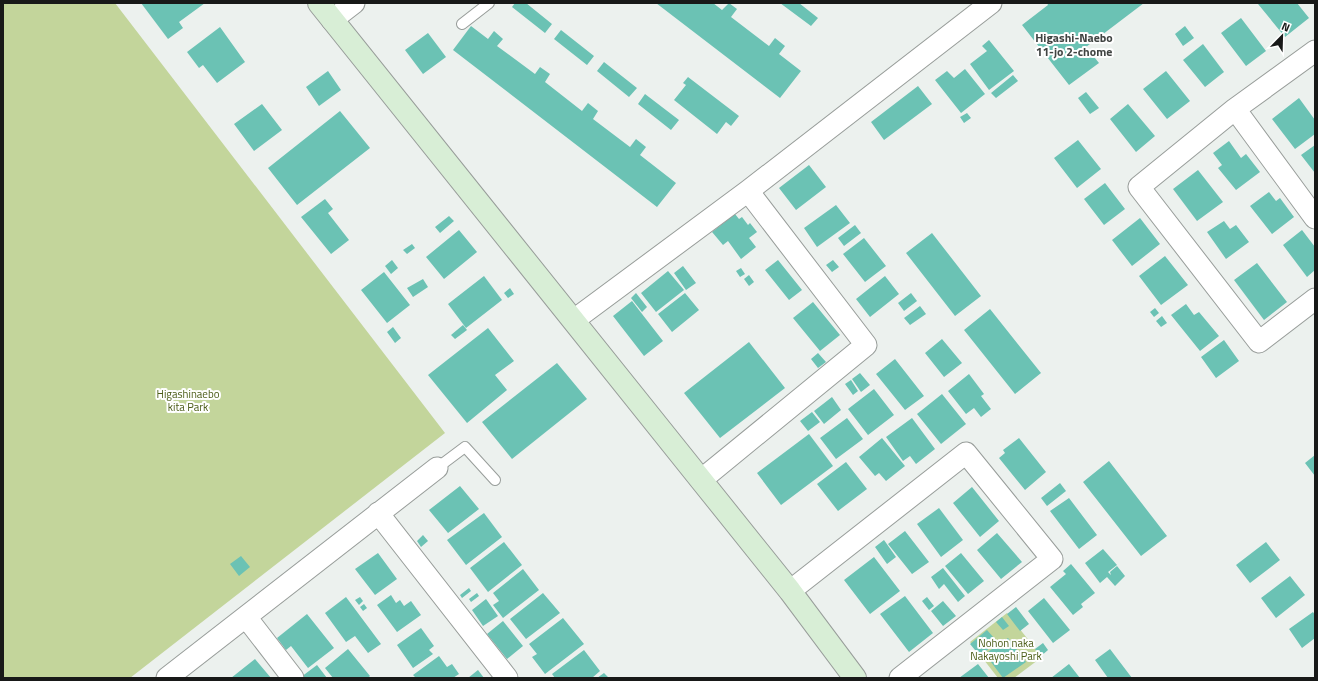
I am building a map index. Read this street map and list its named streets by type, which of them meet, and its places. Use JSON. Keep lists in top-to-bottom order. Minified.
{"districts":["Higashi-Naebo 11-jo 2-chome"],"parks":["Higashinaebo kita Park","Nohon naka Nakayoshi Park"],"north":"top right"}
